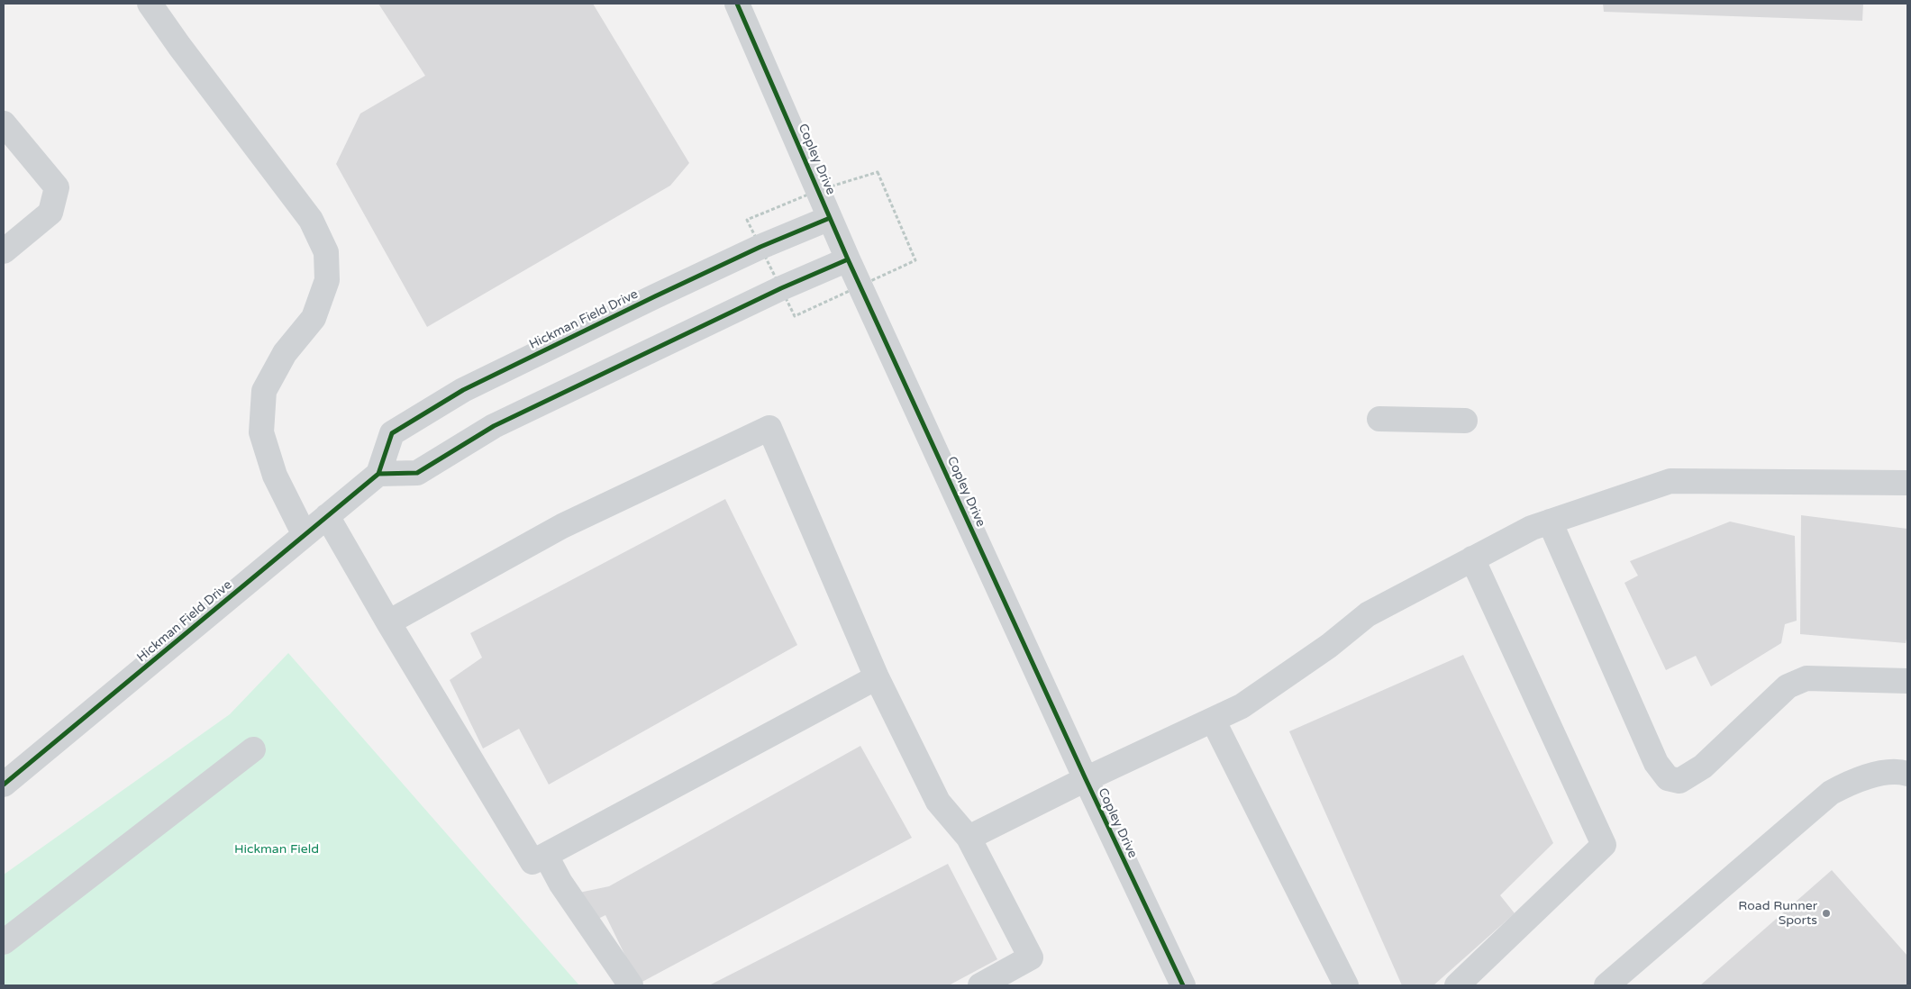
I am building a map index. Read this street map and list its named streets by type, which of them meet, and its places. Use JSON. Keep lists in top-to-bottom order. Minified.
{"streets":{"street":["Copley Drive","Hickman Field Drive"]},"crossings":[["Copley Drive","Hickman Field Drive"]],"parks":["Hickman Field"],"places":["Road Runner Sports"]}
